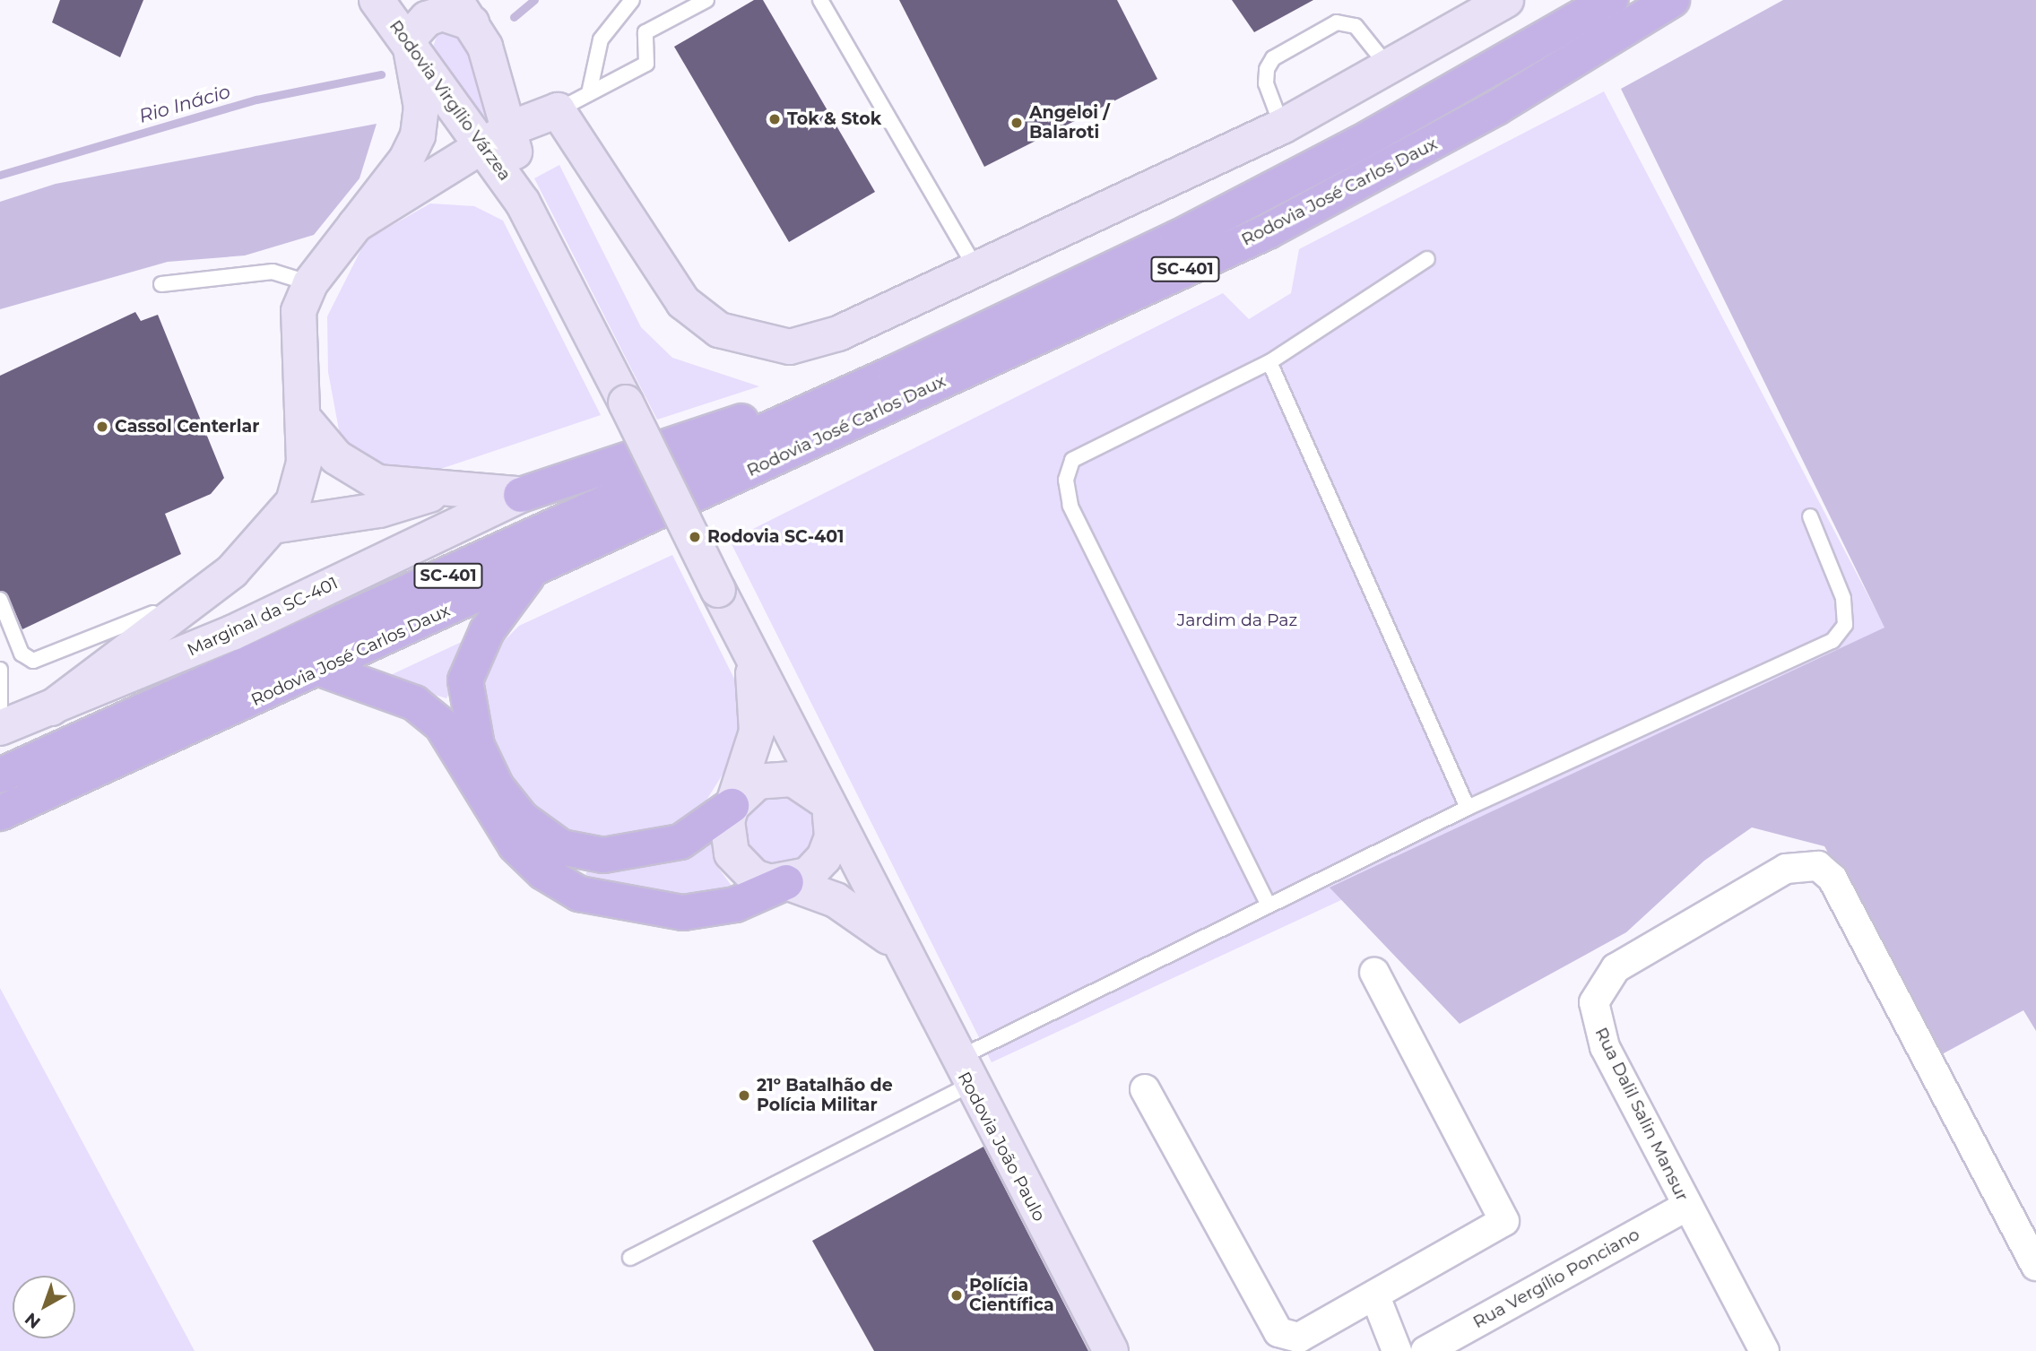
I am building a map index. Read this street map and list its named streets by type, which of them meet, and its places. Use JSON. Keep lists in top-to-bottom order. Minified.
{"streets":{"highway":["Rodovia José Carlos Daux","SC-401"],"main road":["Rodovia Virgílio Várzea","Marginal da SC-401","Rodovia João Paulo"],"street":["Rua Dalil Salin Mansur","Rua Vergílio Ponciano"]},"crossings":[["Rodovia Virgílio Várzea","Rodovia João Paulo"],["Rua Dalil Salin Mansur","Rua Vergílio Ponciano"]],"water":["Rio Inácio"],"parks":["Jardim da Paz"],"places":["Tok & Stok","Angeloi / Balaroti","Cassol Centerlar","Rodovia SC-401","21º Batalhão de Polícia Militar","Polícia Científica"],"north":"bottom left"}
